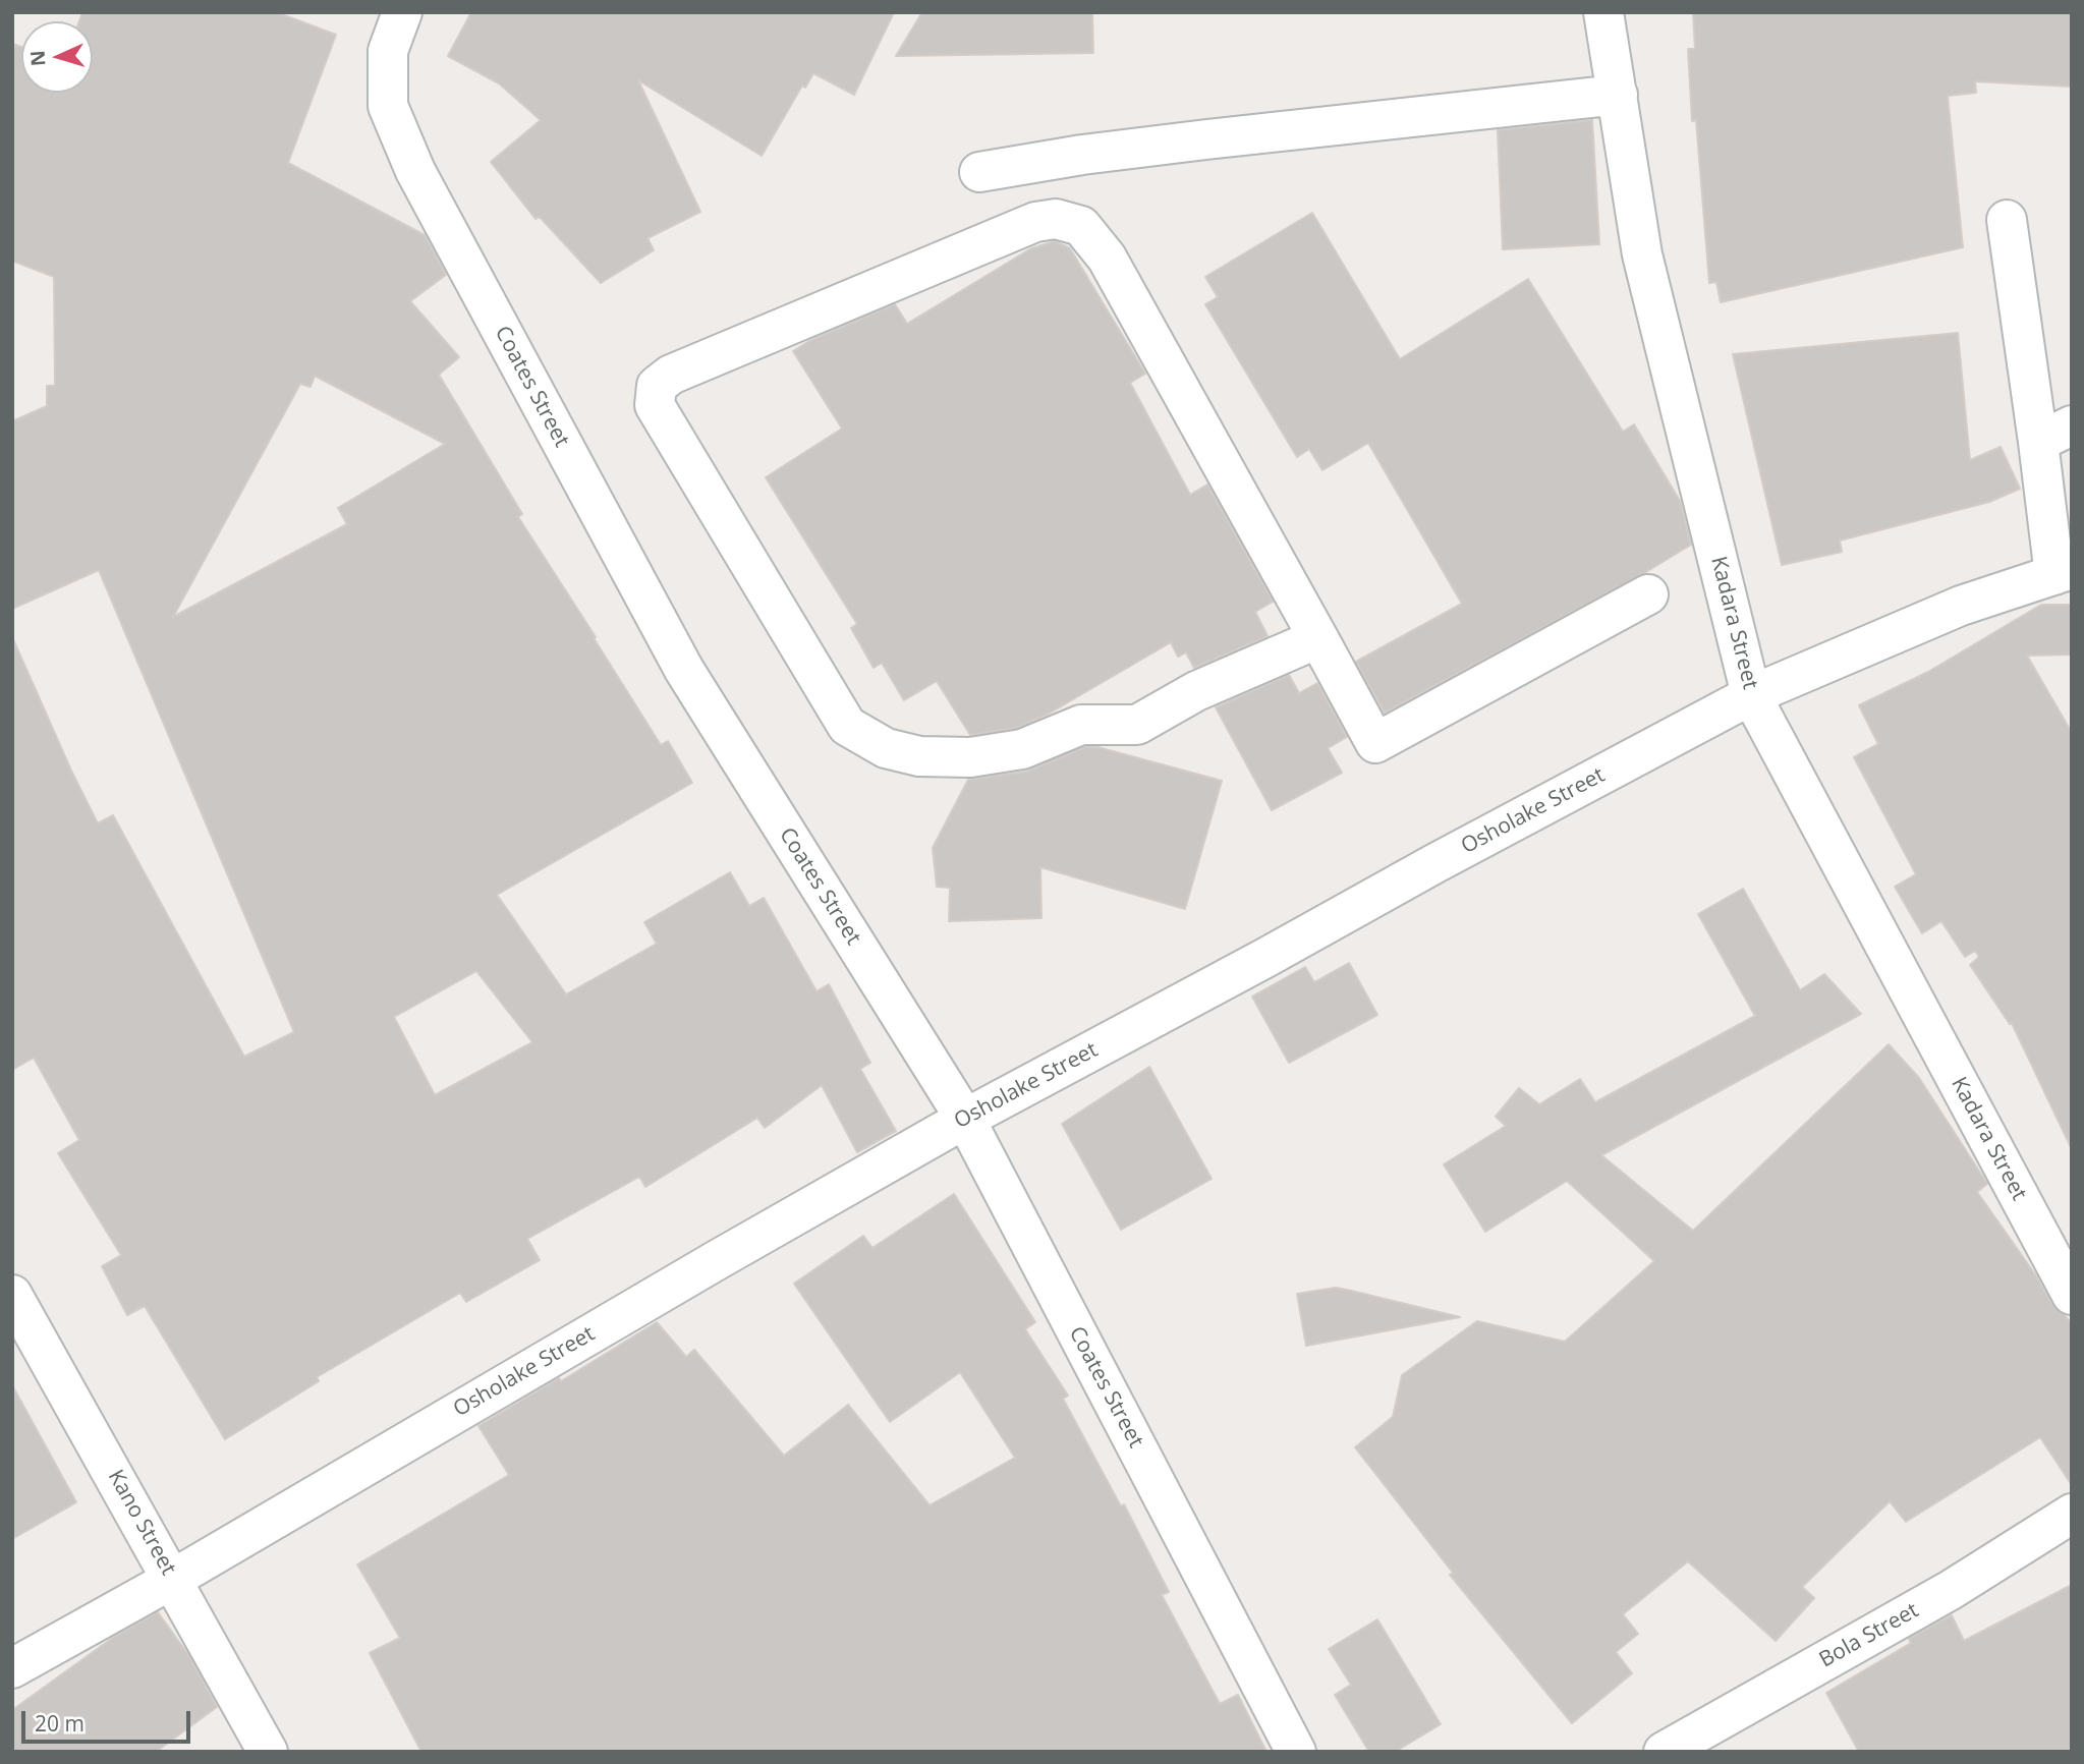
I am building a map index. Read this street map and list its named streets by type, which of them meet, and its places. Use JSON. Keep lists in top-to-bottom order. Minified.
{"streets":{"street":["Coates Street","Kadara Street","Osholake Street","Kano Street","Bola Street"]},"crossings":[["Coates Street","Osholake Street"],["Kadara Street","Osholake Street"],["Osholake Street","Kano Street"]],"scale_bar":"20 m","north":"left"}
